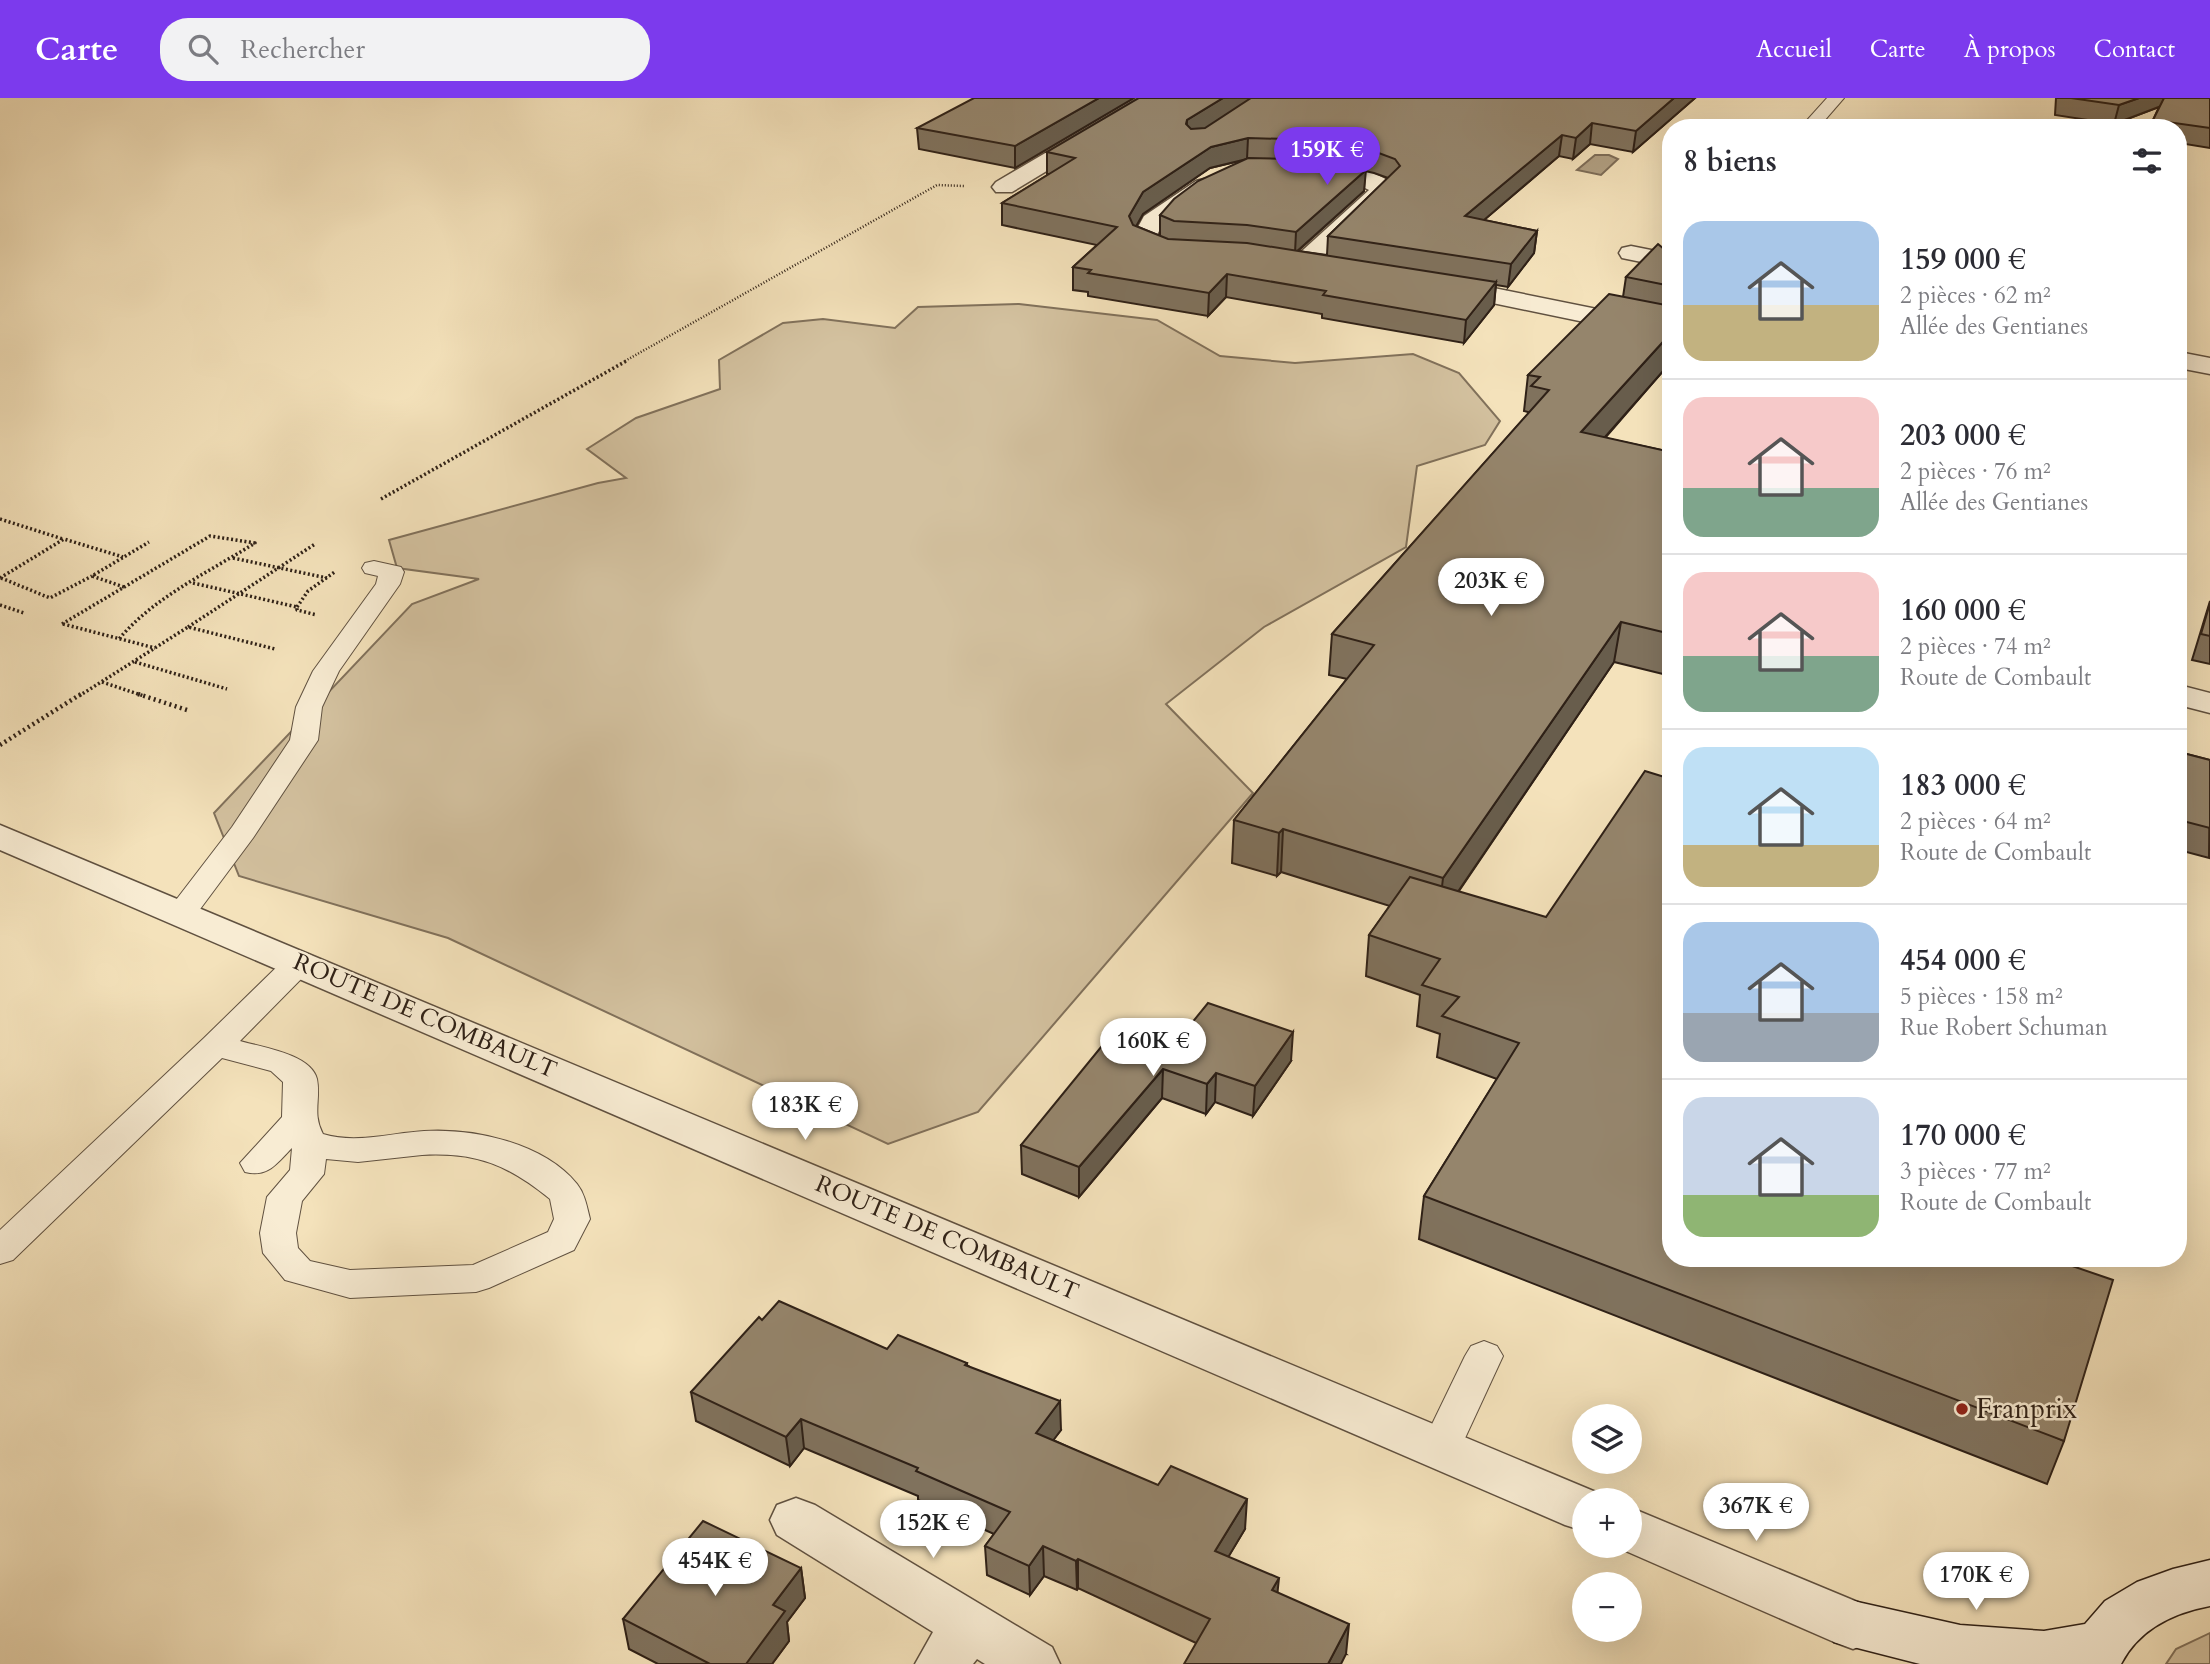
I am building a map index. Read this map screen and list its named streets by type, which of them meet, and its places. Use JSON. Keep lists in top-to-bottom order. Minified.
{"streets":{"street":["ROUTE DE COMBAULT"]},"places":["Franprix"],"page":{"header":"Carte","search":"Rechercher","nav":["Accueil","Carte","À propos","Contact"],"heading":"8 biens","price":["159K €","203K €","160K €","183K €","367K €","152K €","454K €","170K €"],"list":[{"name":"159 000 €","note":"2 pièces · 62 m² · Allée des Gentianes"},{"name":"203 000 €","note":"2 pièces · 76 m² · Allée des Gentianes"},{"name":"160 000 €","note":"2 pièces · 74 m² · Route de Combault"},{"name":"183 000 €","note":"2 pièces · 64 m² · Route de Combault"},{"name":"454 000 €","note":"5 pièces · 158 m² · Rue Robert Schuman"},{"name":"170 000 €","note":"3 pièces · 77 m² · Route de Combault"}],"map_buttons":["+","−"]}}
